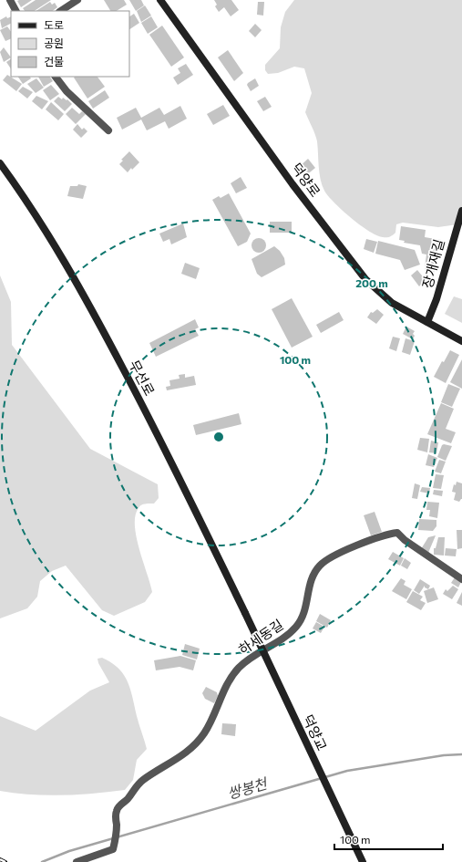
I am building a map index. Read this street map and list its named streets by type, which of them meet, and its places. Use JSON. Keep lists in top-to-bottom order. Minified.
{"streets":{"street":["덕양로","장개재길","무선로","하세동길","덕양교"]},"crossings":[["덕양로","장개재길"],["무선로","덕양교"]],"water":["쌍봉천"],"legend":["도로","공원","건물"],"scale_bar":"100 m","rings":["200 m","100 m"]}
